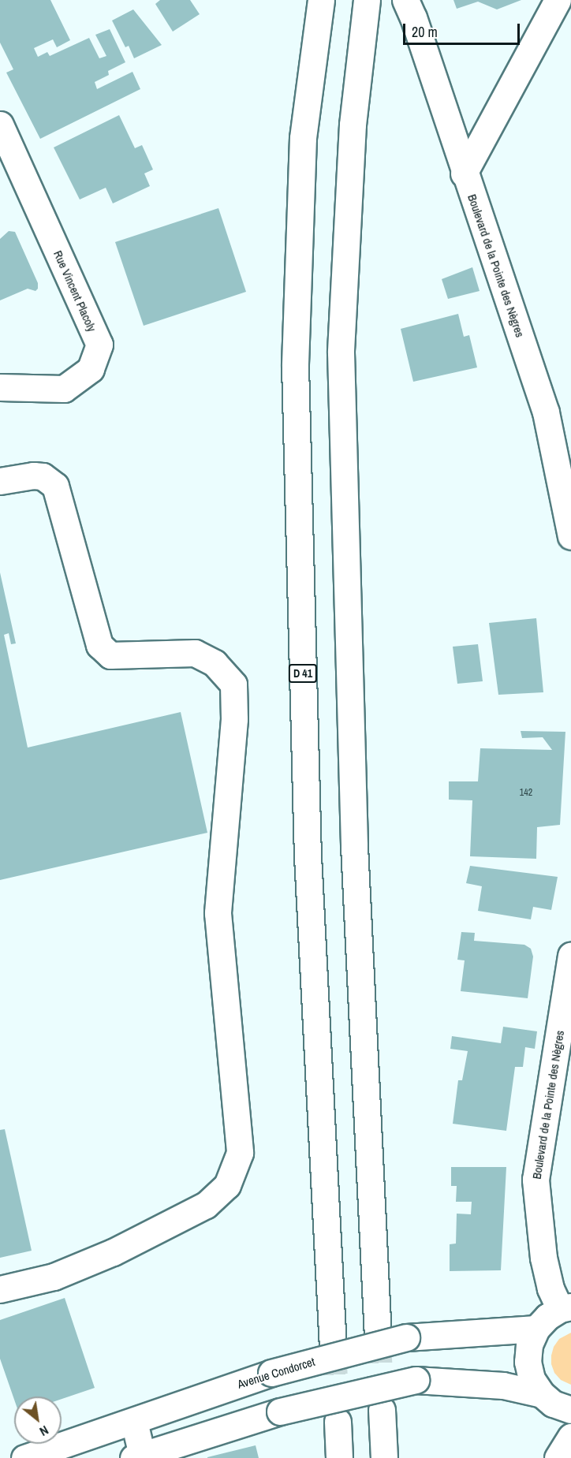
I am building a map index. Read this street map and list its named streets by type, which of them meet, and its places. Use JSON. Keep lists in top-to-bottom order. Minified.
{"streets":{"main road":["Boulevard de la Pointe des Nègres","Rue Vincent Placoly","D 41","Avenue Condorcet"]},"house_numbers":["142"],"scale_bar":"20 m","north":"bottom right"}
